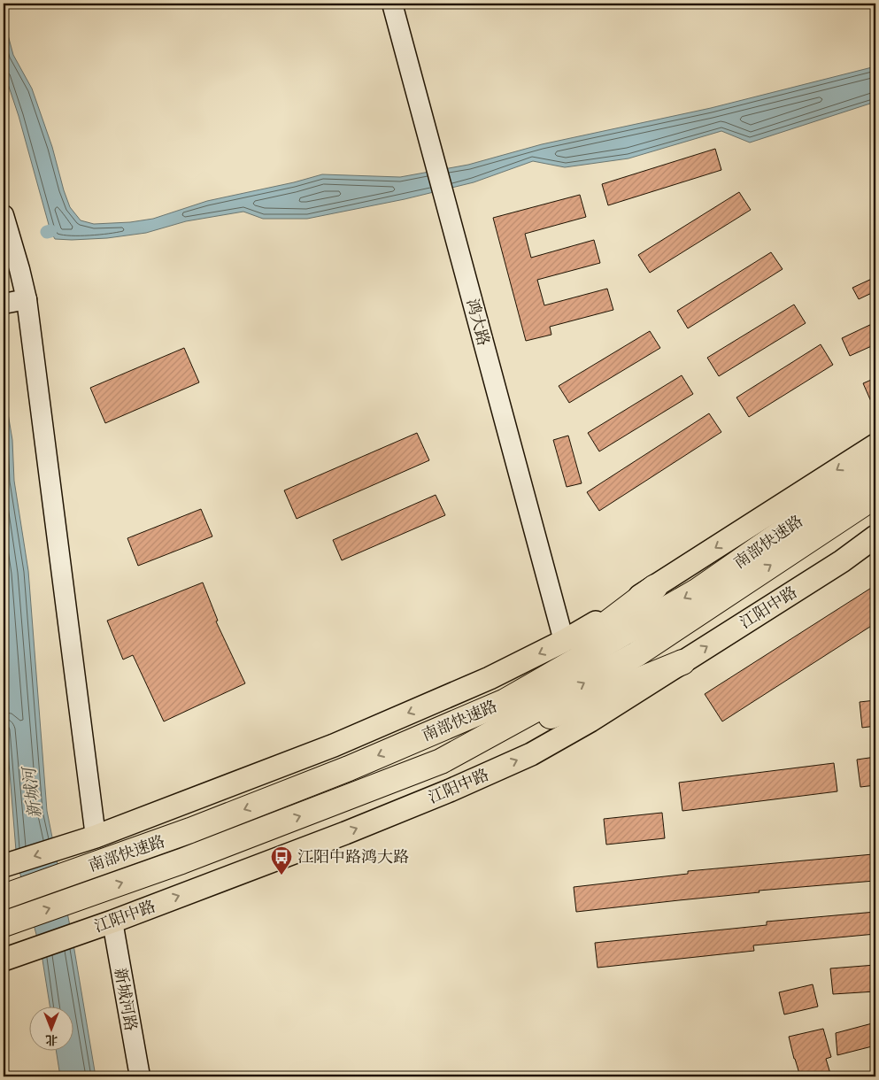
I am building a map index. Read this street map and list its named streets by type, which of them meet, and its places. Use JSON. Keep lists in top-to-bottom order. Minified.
{"streets":{"highway":["南部快速路"],"main road":["江阳中路"],"street":["鸿大路","新城河路"]},"crossings":[["江阳中路","新城河路"]],"water":["新城河"],"places":{"bus stop":["江阳中路鸿大路"]},"north":"bottom"}
